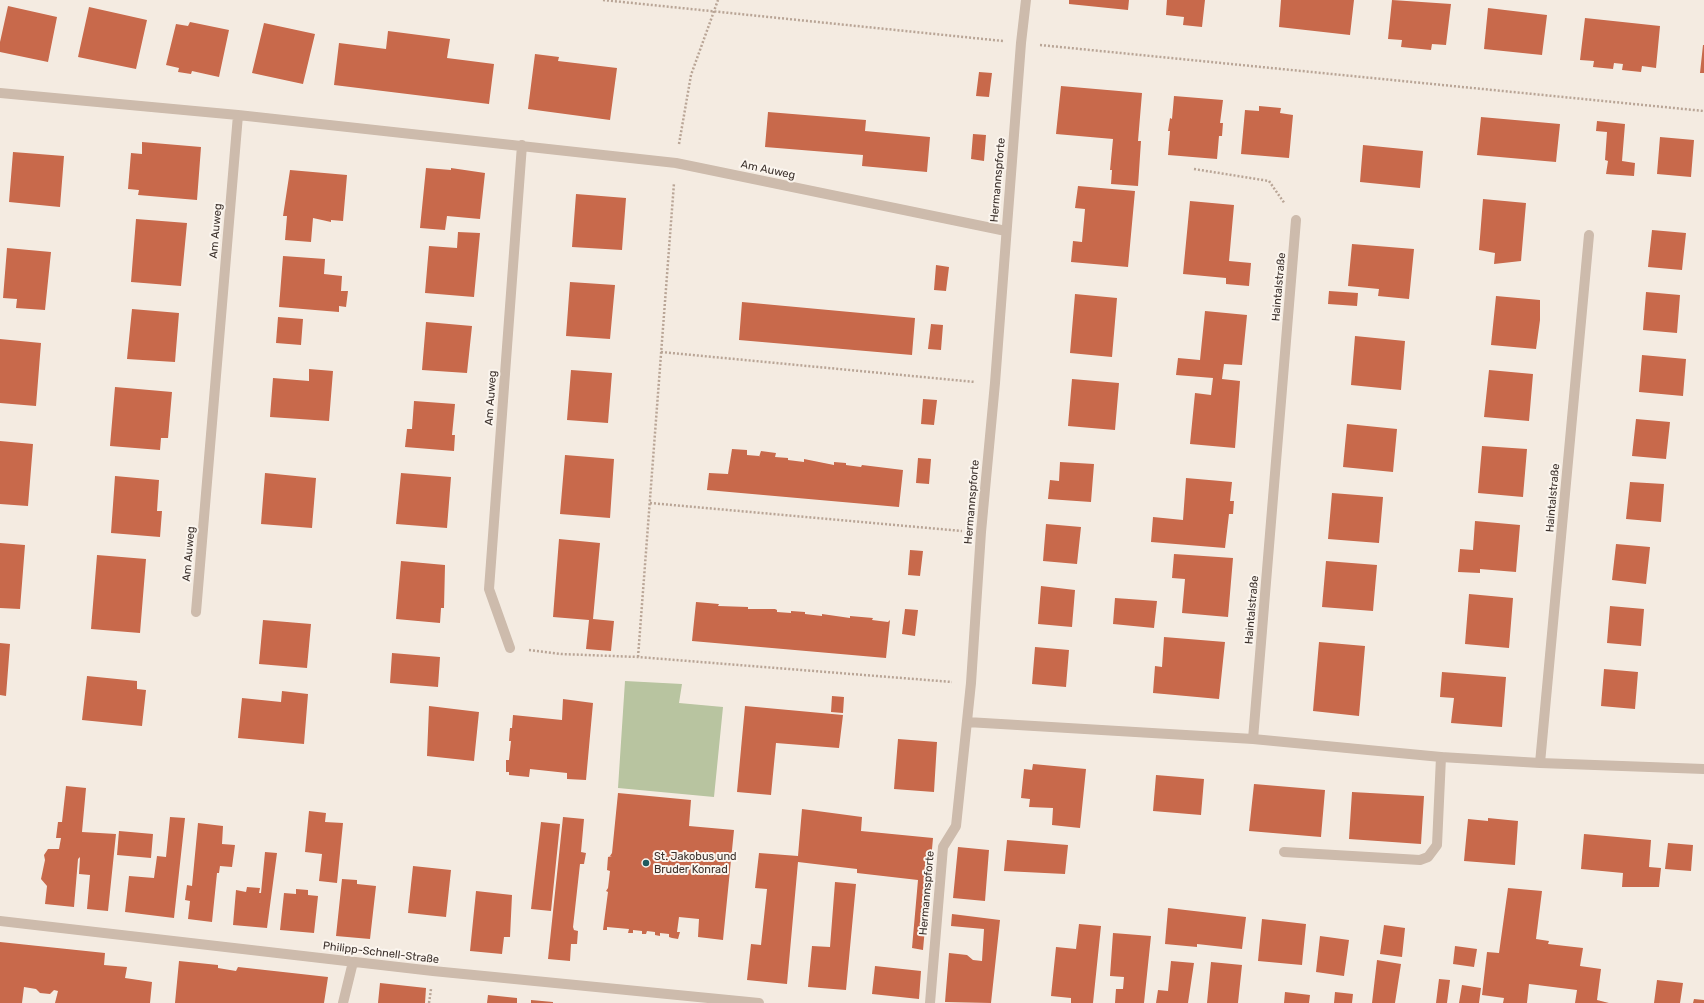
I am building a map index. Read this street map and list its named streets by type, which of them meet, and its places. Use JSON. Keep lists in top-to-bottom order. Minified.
{"streets":{"street":["Am Auweg","Hermannspforte","Haintalstraße","Philipp-Schnell-Straße"]},"crossings":[["Am Auweg","Hermannspforte"]],"places":["St. Jakobus und Bruder Konrad"]}
